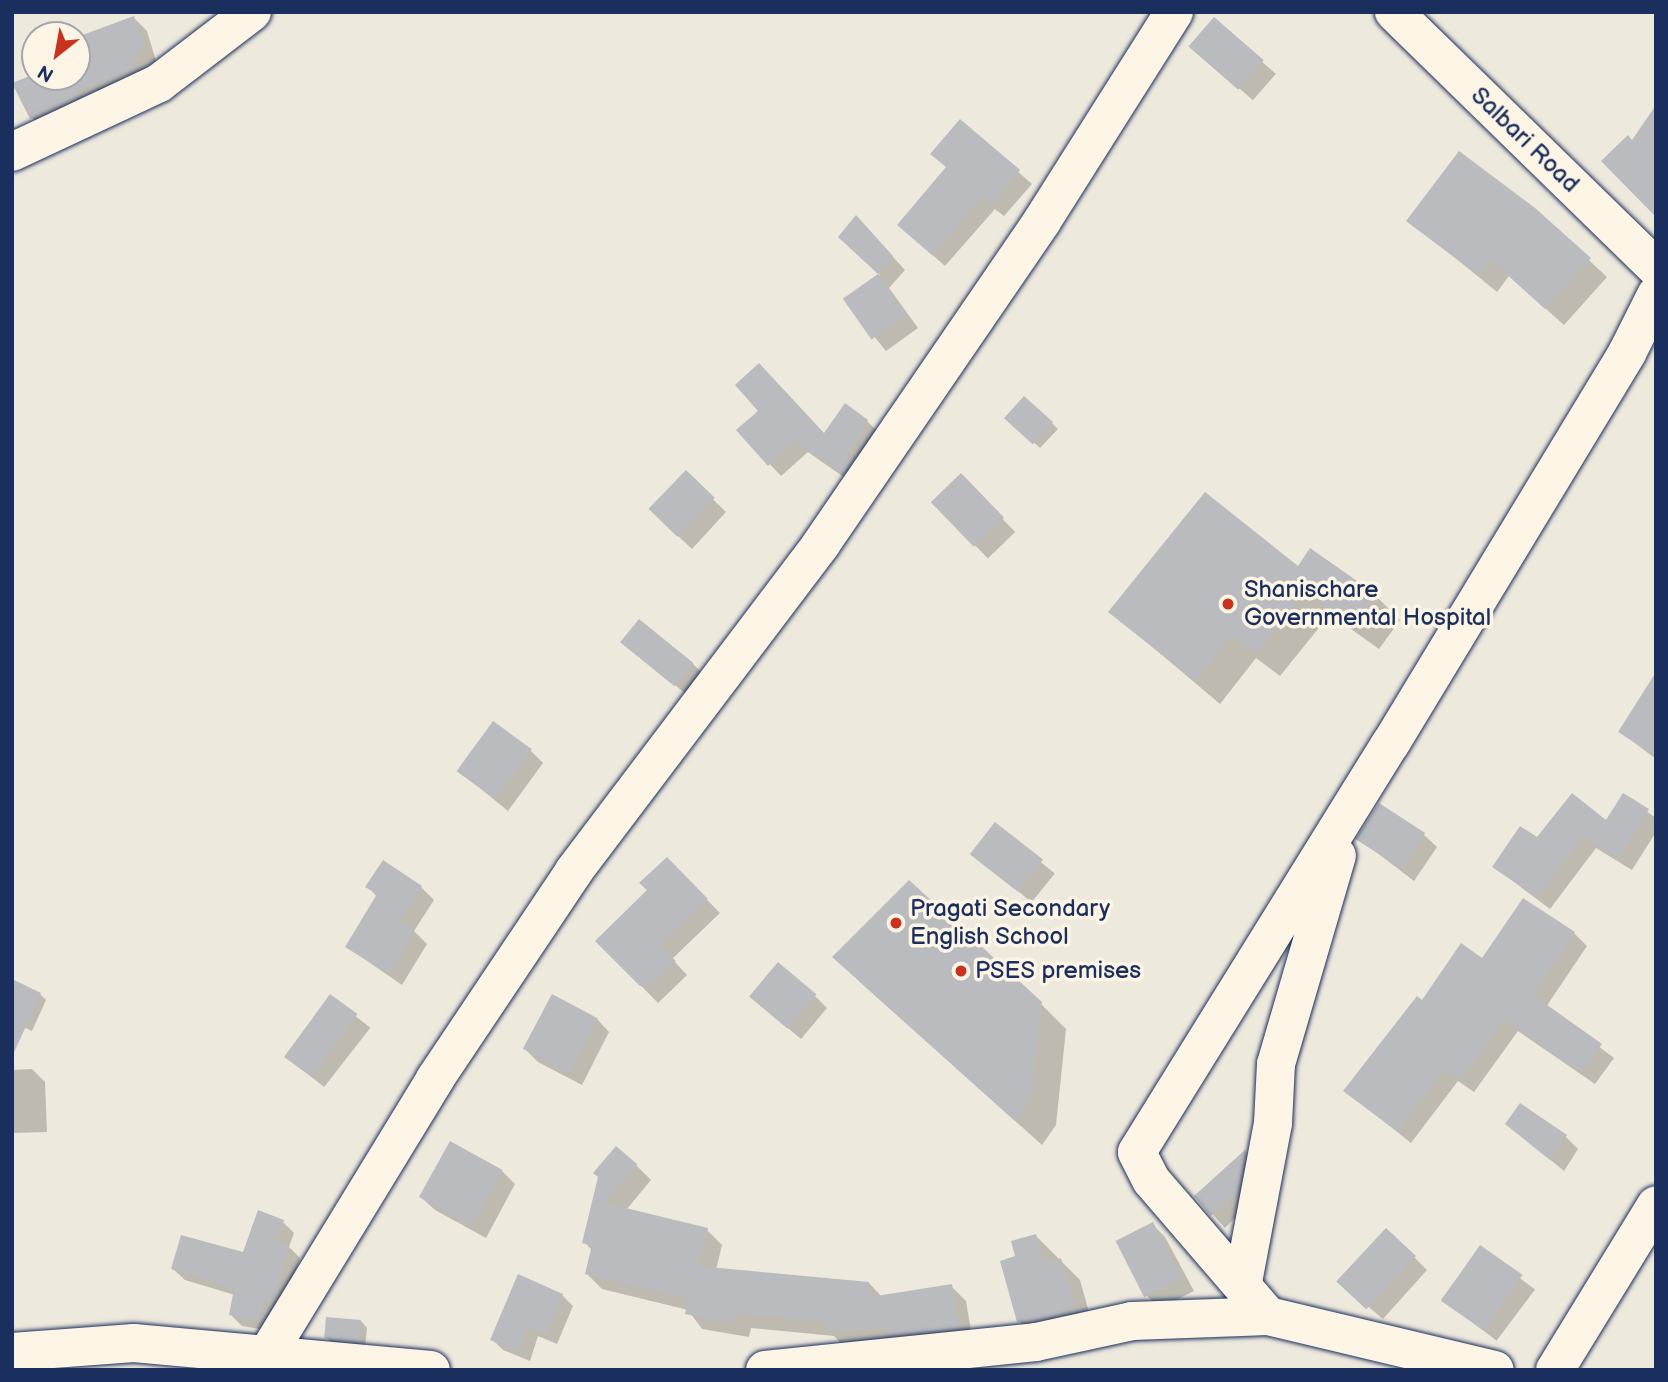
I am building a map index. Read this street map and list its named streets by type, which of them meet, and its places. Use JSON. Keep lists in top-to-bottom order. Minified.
{"streets":{"street":["Salbari Road"]},"places":["Shanischare Governmental Hospital","Pragati Secondary English School","PSES premises"],"north":"bottom left"}
